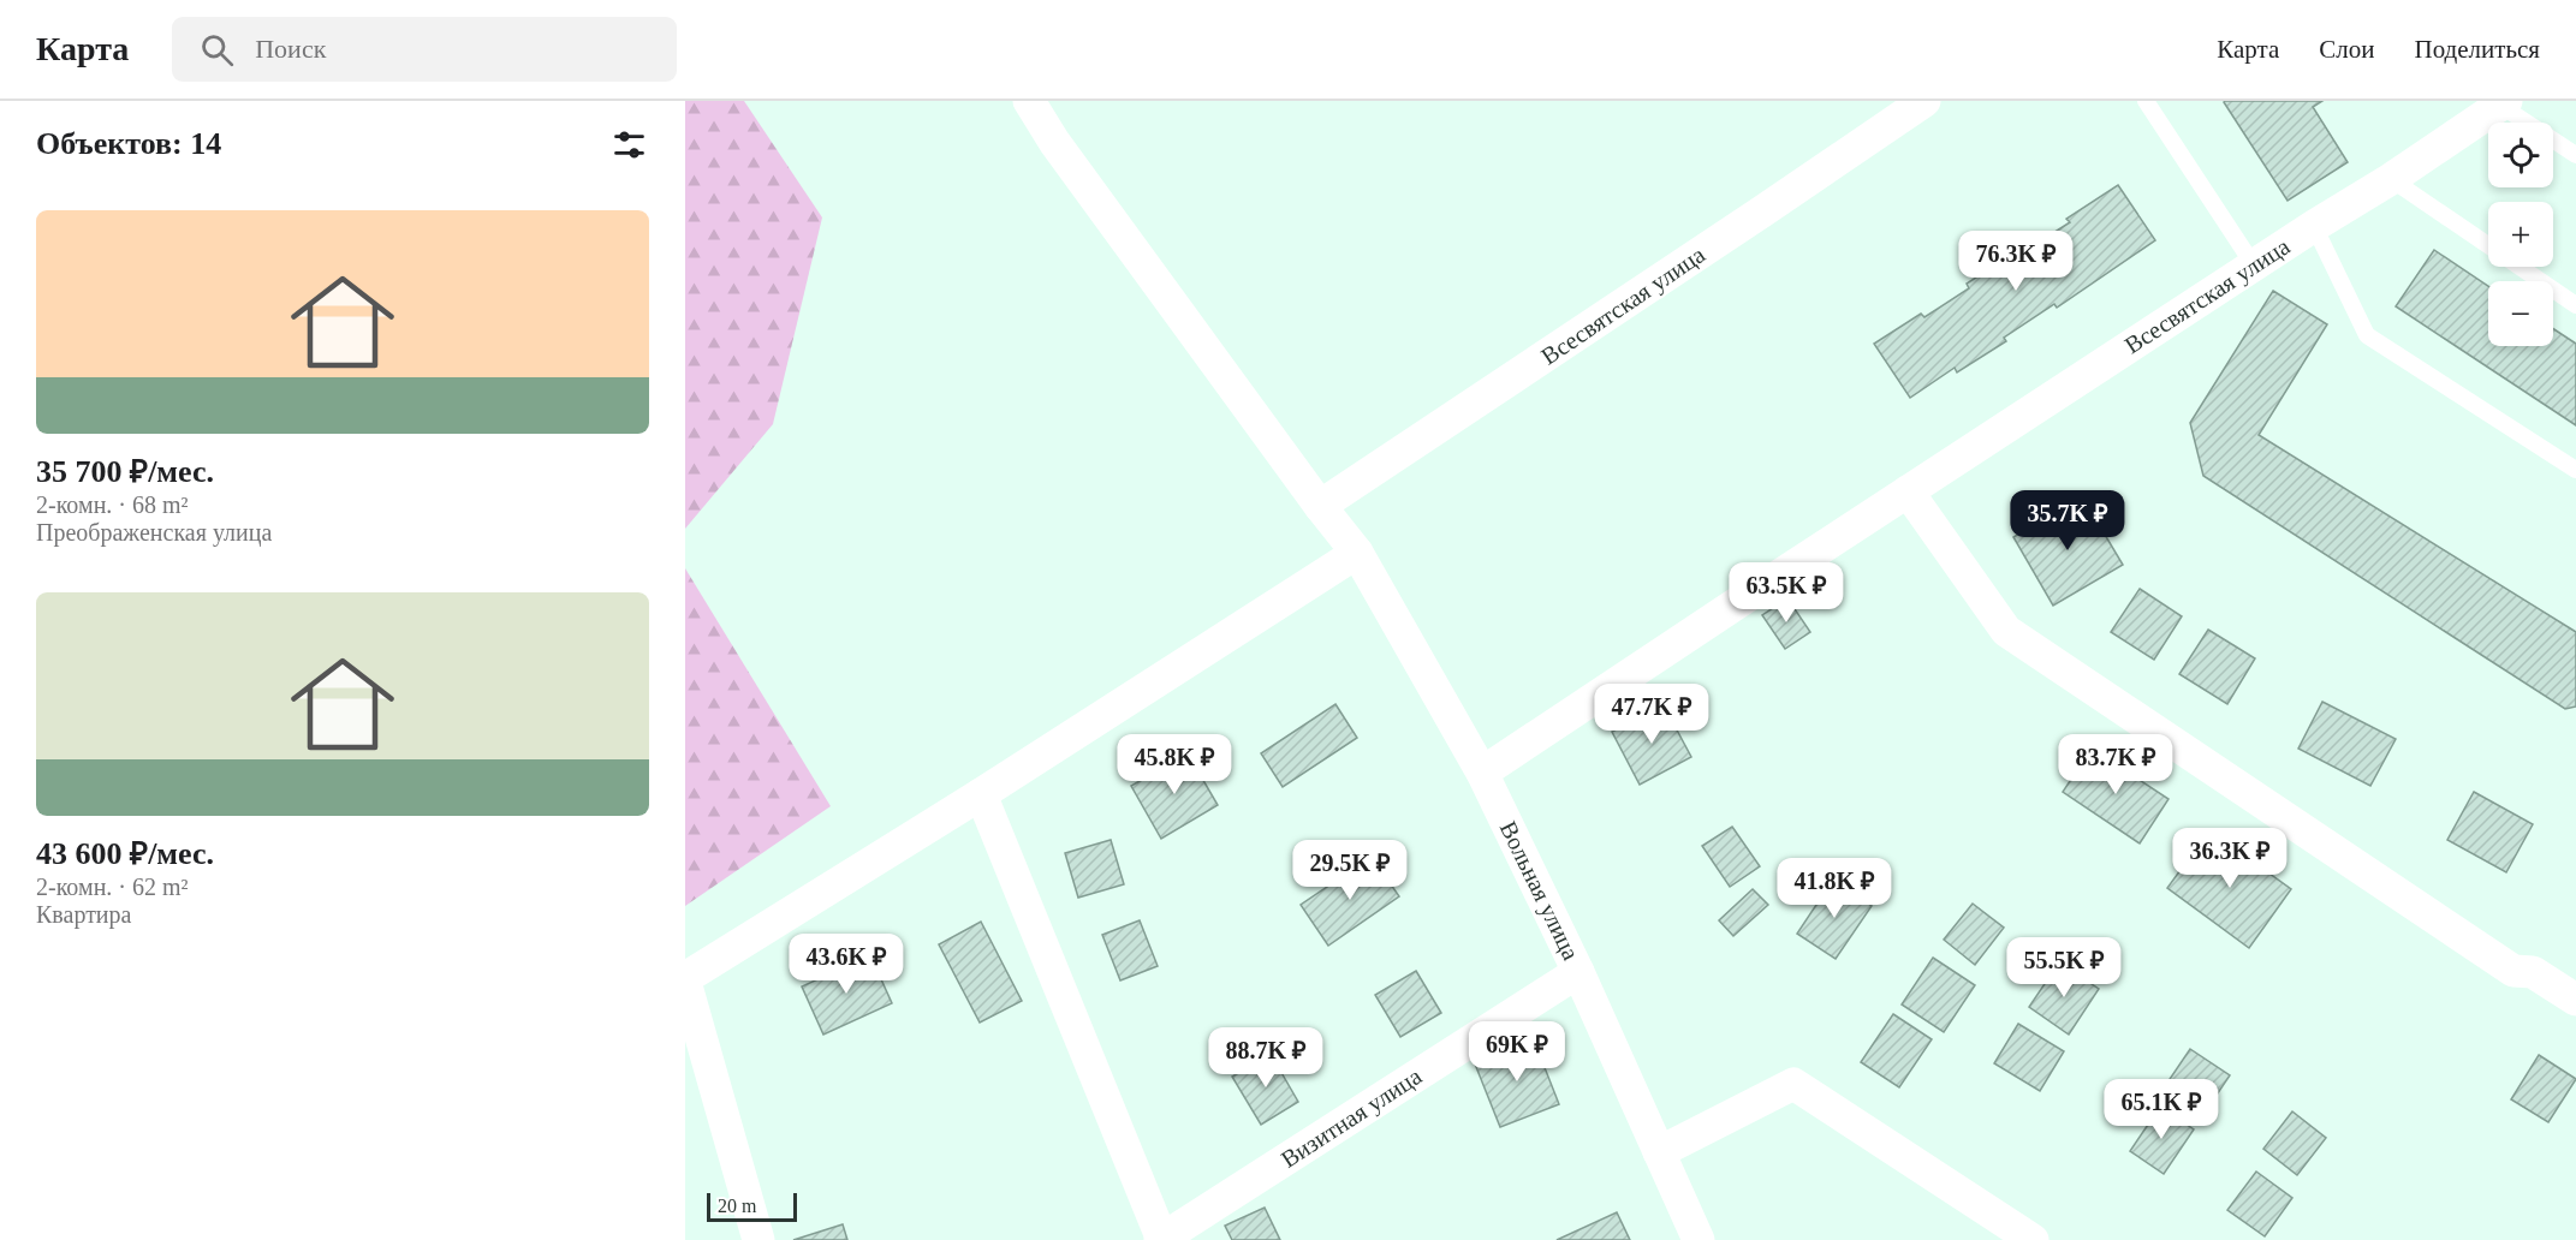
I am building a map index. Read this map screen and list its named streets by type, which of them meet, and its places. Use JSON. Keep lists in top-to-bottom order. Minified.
{"streets":{"street":["Всесвятская улица","Вольная улица","Визитная улица"]},"crossings":[["Всесвятская улица","Вольная улица"],["Вольная улица","Визитная улица"]],"scale_bar":"20 m","page":{"header":"Карта","search":"Поиск","nav":["Карта","Слои","Поделиться"],"heading":"Объектов: 14","map_buttons":["+","−"],"list":[{"name":"35 700 ₽/мес.","note":"2-комн. · 68 m² · Преображенская улица"},{"name":"43 600 ₽/мес.","note":"2-комн. · 62 m² · Квартира"}],"price":["76.3K ₽","35.7K ₽","63.5K ₽","47.7K ₽","45.8K ₽","83.7K ₽","36.3K ₽","29.5K ₽","41.8K ₽","43.6K ₽","55.5K ₽","69K ₽","88.7K ₽","65.1K ₽"],"scale":"20 m"}}
